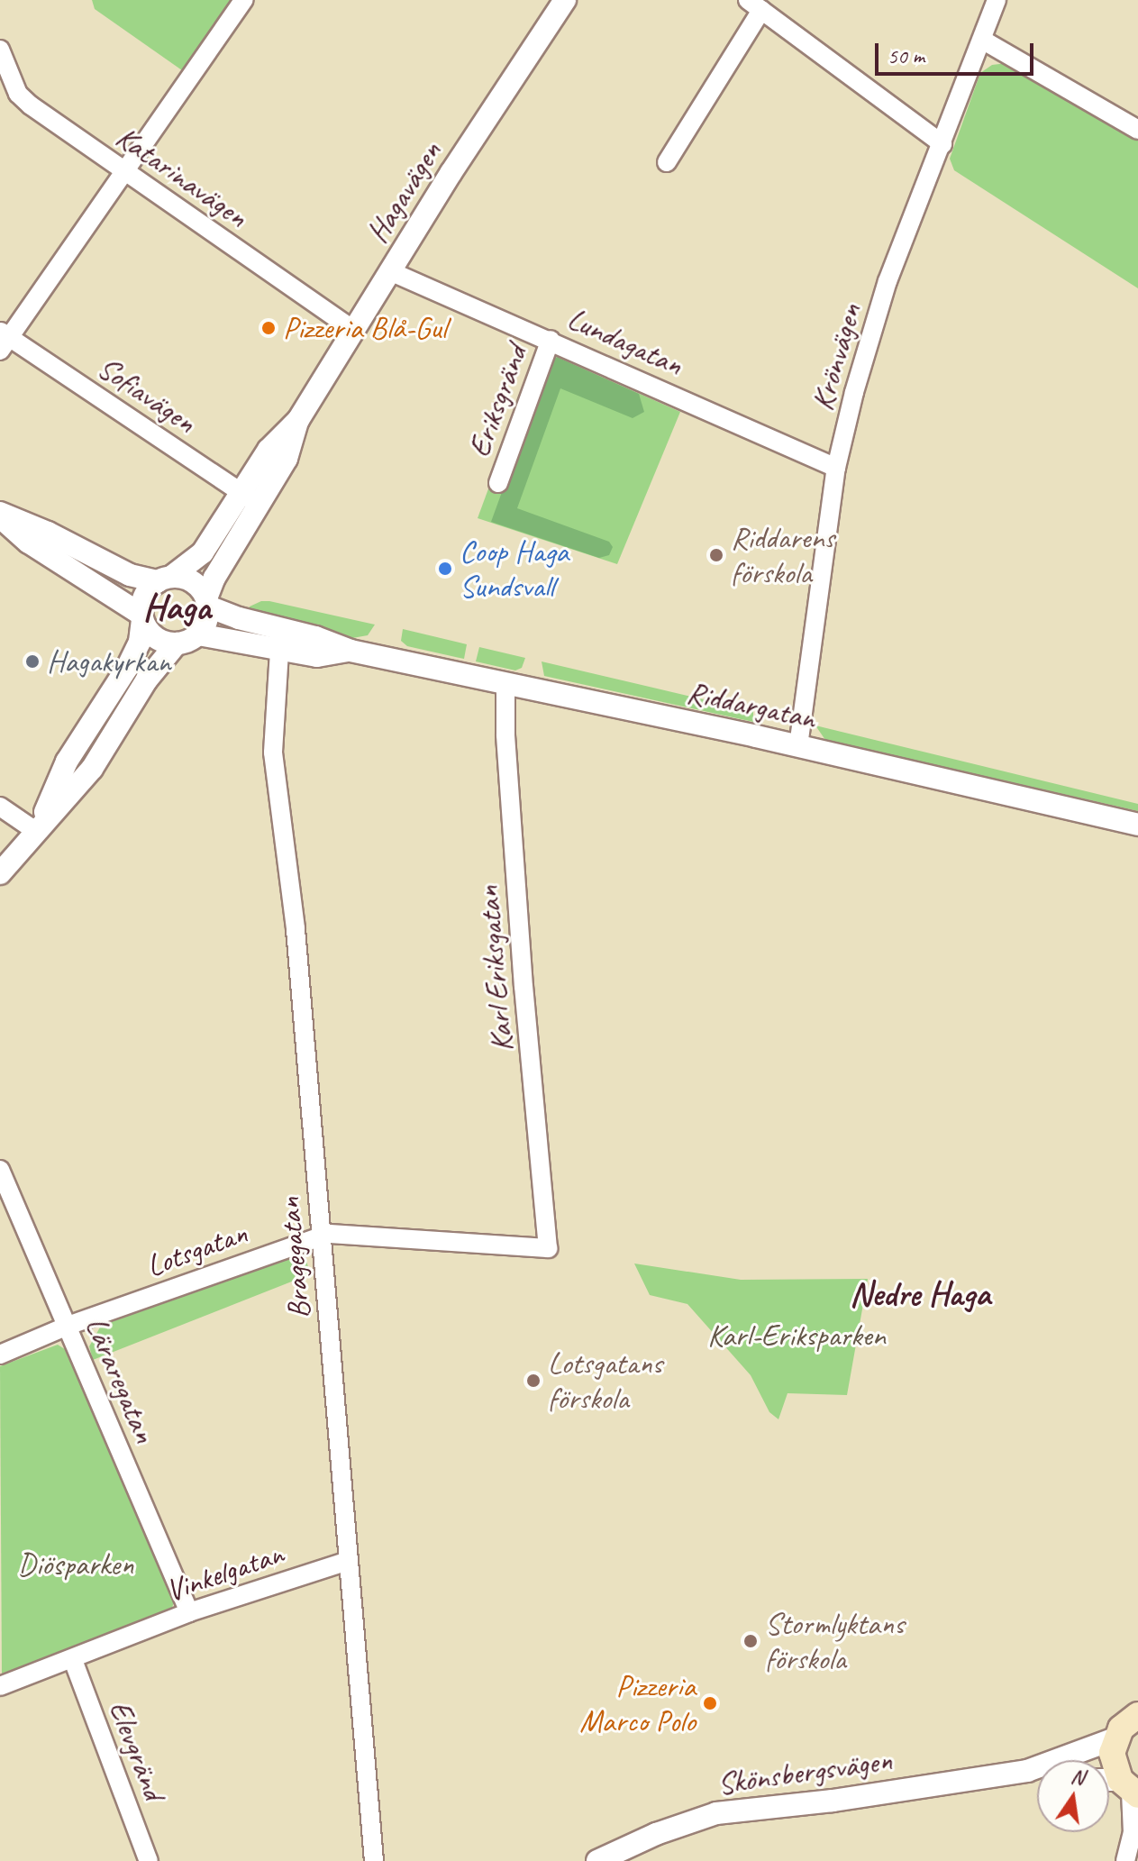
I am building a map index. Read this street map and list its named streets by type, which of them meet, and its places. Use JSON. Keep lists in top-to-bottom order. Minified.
{"streets":{"street":["Katarinavägen","Hagavägen","Lundagatan","Krönvägen","Sofiavägen","Eriksgränd","Riddargatan","Karl Eriksgatan","Lotsgatan","Bragegatan","Läraregatan","Vinkelgatan","Elevgränd","Skönsbergsvägen"]},"crossings":[["Katarinavägen","Hagavägen"],["Hagavägen","Lundagatan"],["Hagavägen","Sofiavägen"],["Hagavägen","Riddargatan"],["Lundagatan","Krönvägen"],["Lundagatan","Eriksgränd"],["Krönvägen","Riddargatan"],["Riddargatan","Karl Eriksgatan"],["Riddargatan","Bragegatan"],["Karl Eriksgatan","Lotsgatan"],["Lotsgatan","Bragegatan"],["Lotsgatan","Läraregatan"],["Bragegatan","Vinkelgatan"],["Läraregatan","Vinkelgatan"],["Vinkelgatan","Elevgränd"]],"districts":["Haga","Nedre Haga"],"parks":["Karl-Eriksparken","Diösparken"],"places":["Pizzeria Blå-Gul","Riddarens förskola","Coop Haga Sundsvall","Hagakyrkan","Lotsgatans förskola","Stormlyktans förskola","Pizzeria Marco Polo"],"scale_bar":"50 m","north":"top"}
